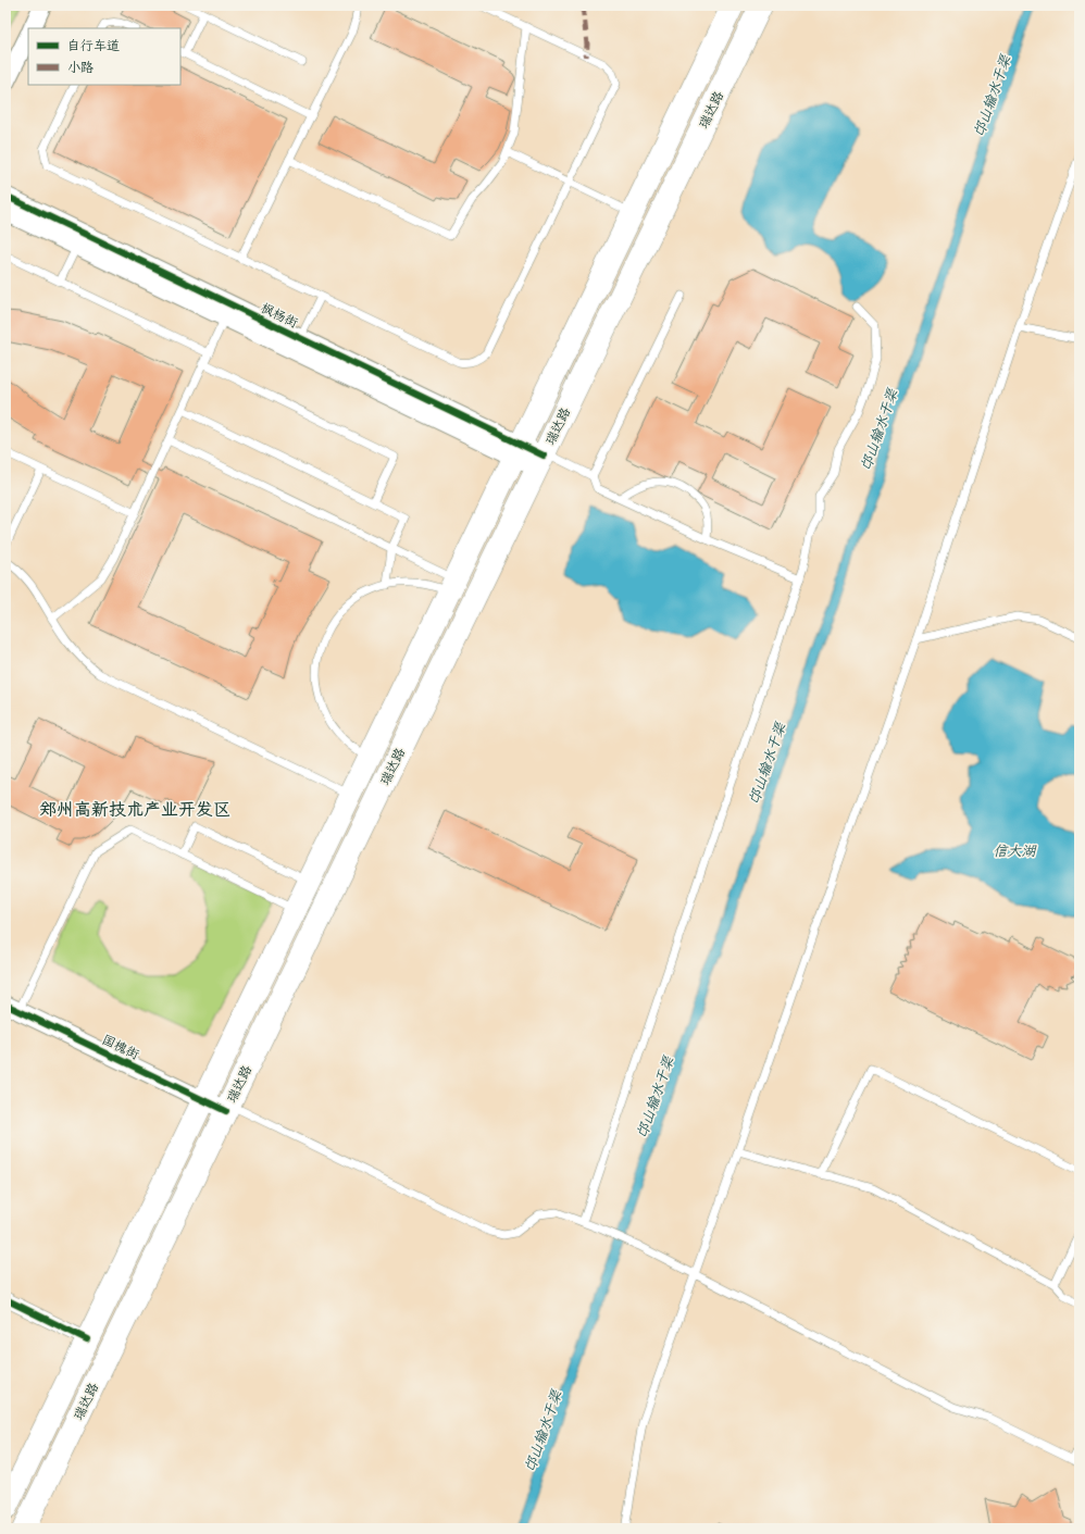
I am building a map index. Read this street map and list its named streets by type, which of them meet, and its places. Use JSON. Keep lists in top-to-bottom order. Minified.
{"streets":{"main road":["瑞达路"],"street":["枫杨街","国槐街"]},"crossings":[["瑞达路","枫杨街"],["瑞达路","国槐街"]],"districts":["郑州高新技术产业开发区"],"water":["邙山输水干渠","信大湖"],"legend":["自行车道","小路"]}
